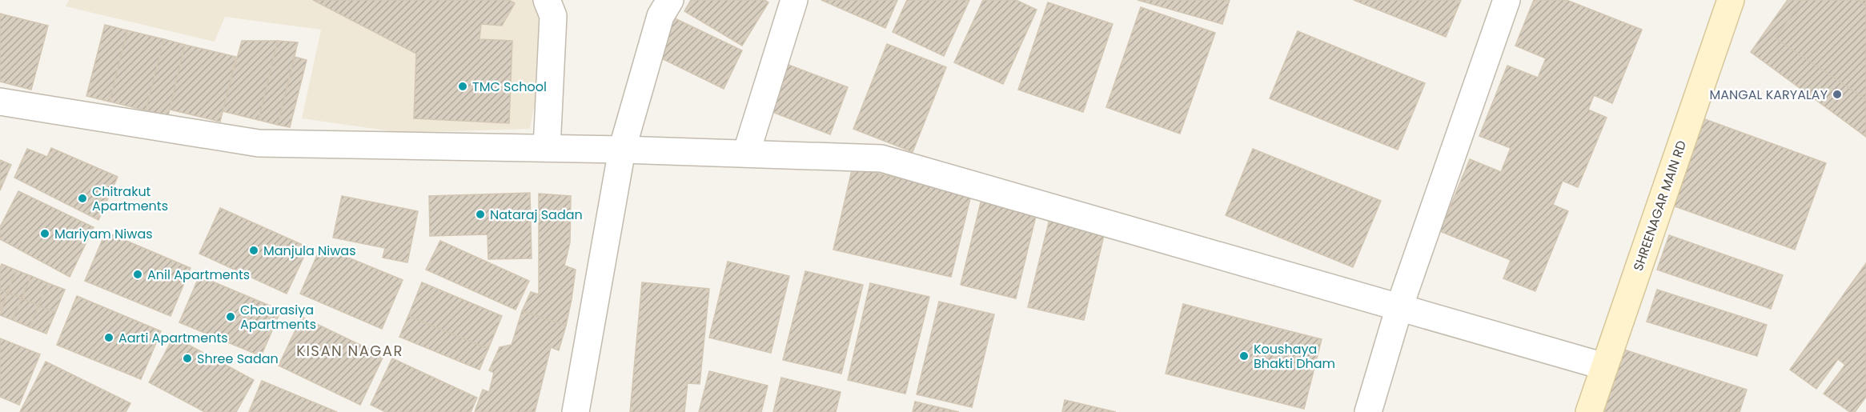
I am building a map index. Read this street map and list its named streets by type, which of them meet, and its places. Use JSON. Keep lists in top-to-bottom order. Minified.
{"streets":{"street":["SHREENAGAR MAIN RD"]},"districts":["KISAN NAGAR"],"places":["TMC School","MANGAL KARYALAY","Chitrakut Apartments","Nataraj Sadan","Mariyam Niwas","Manjula Niwas","Anil Apartments","Chourasiya Apartments","Aarti Apartments","Koushaya Bhakti Dham","Shree Sadan"]}
